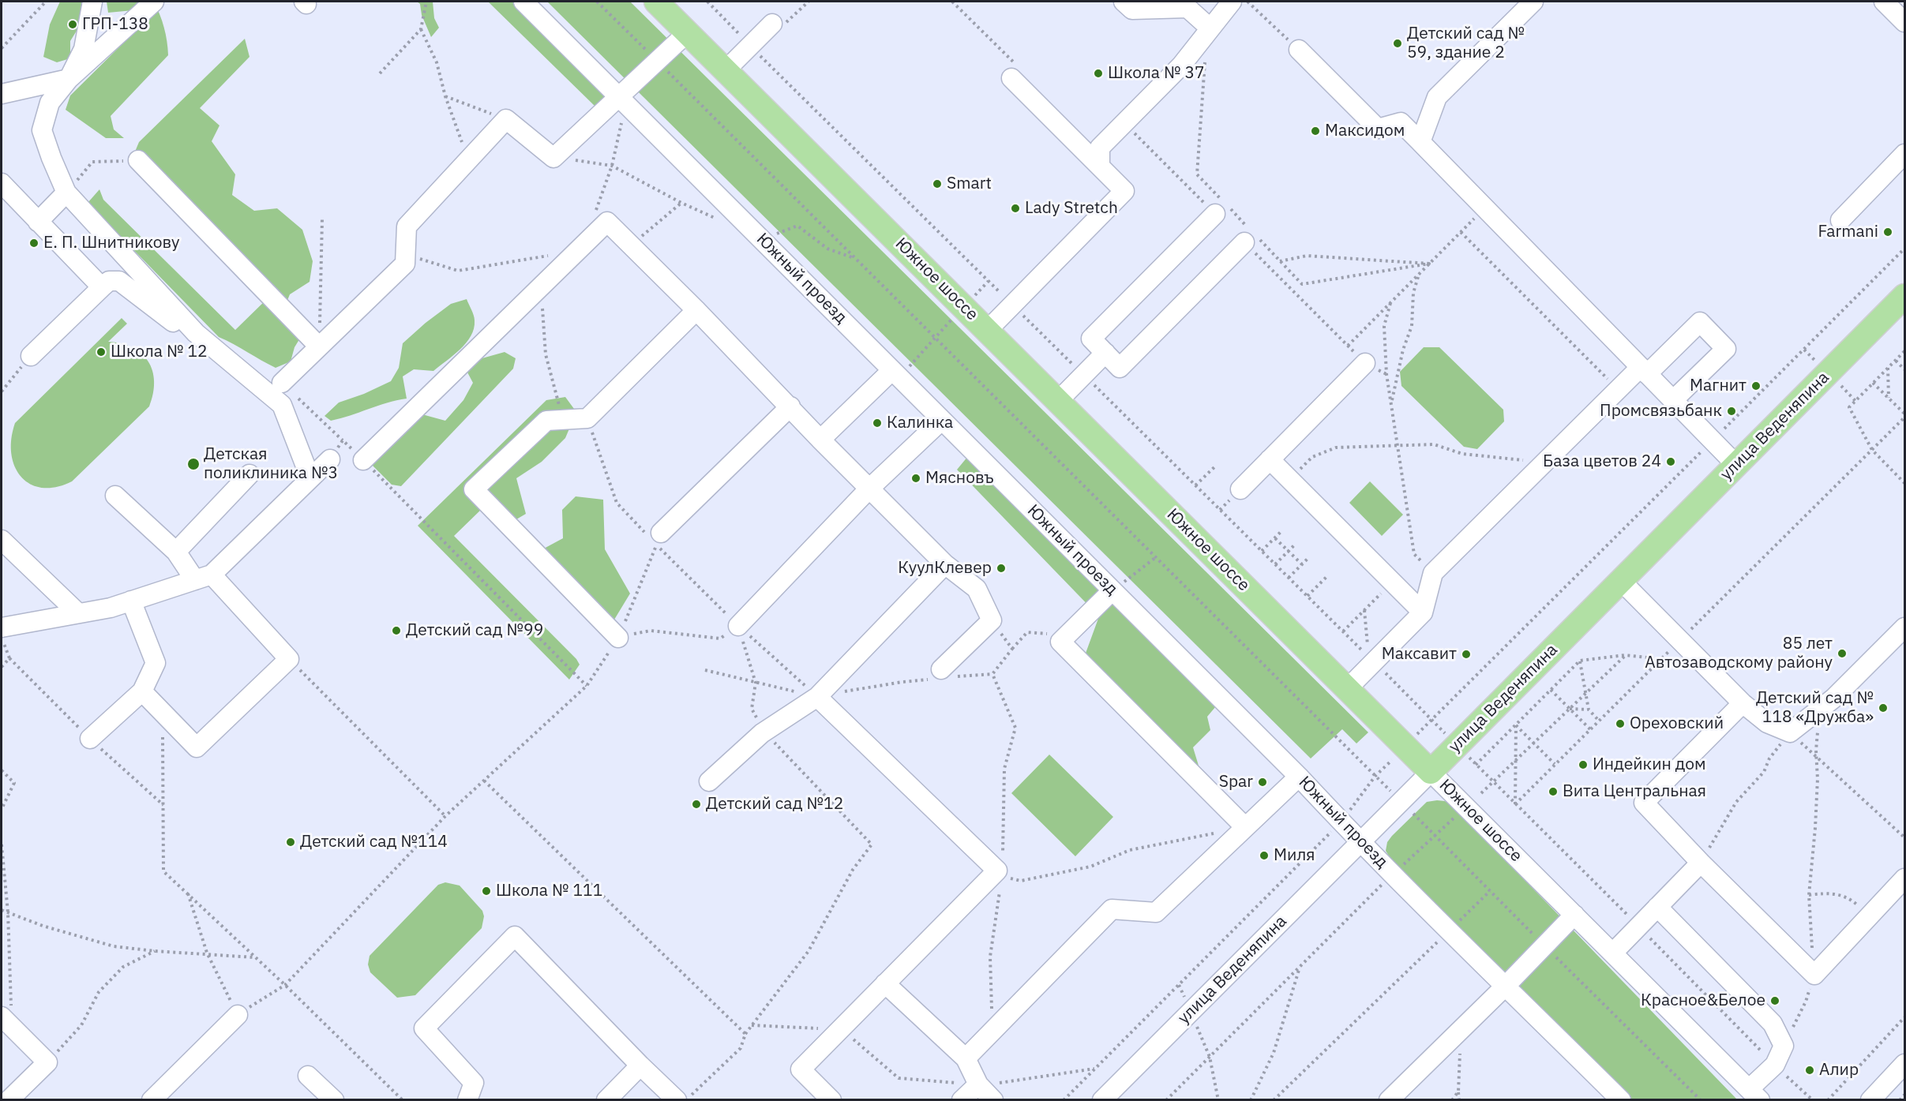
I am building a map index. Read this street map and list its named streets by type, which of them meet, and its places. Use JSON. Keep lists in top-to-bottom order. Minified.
{"streets":{"main road":["Южное шоссе","улица Веденяпина"],"street":["Южный проезд"]},"crossings":[["Южный проезд","улица Веденяпина"],["Южное шоссе","улица Веденяпина"]],"places":["ГРП-138","Детский сад № 59, здание 2","Школа № 37","Максидом","Smart","Lady Stretch","Farmani","Е. П. Шнитникову","Школа № 12","Магнит","Промсвязьбанк","Калинка","База цветов 24","Детская поликлиника №3","Мясновъ","КуулКлевер","Детский сад №99","85 лет Автозаводскому району","Максавит","Детский сад № 118 «Дружба»","Ореховский","Индейкин дом","Spar","Вита Центральная","Детский сад №12","Детский сад №114","Миля","Школа № 111","Красное&Белое","Алир"]}
